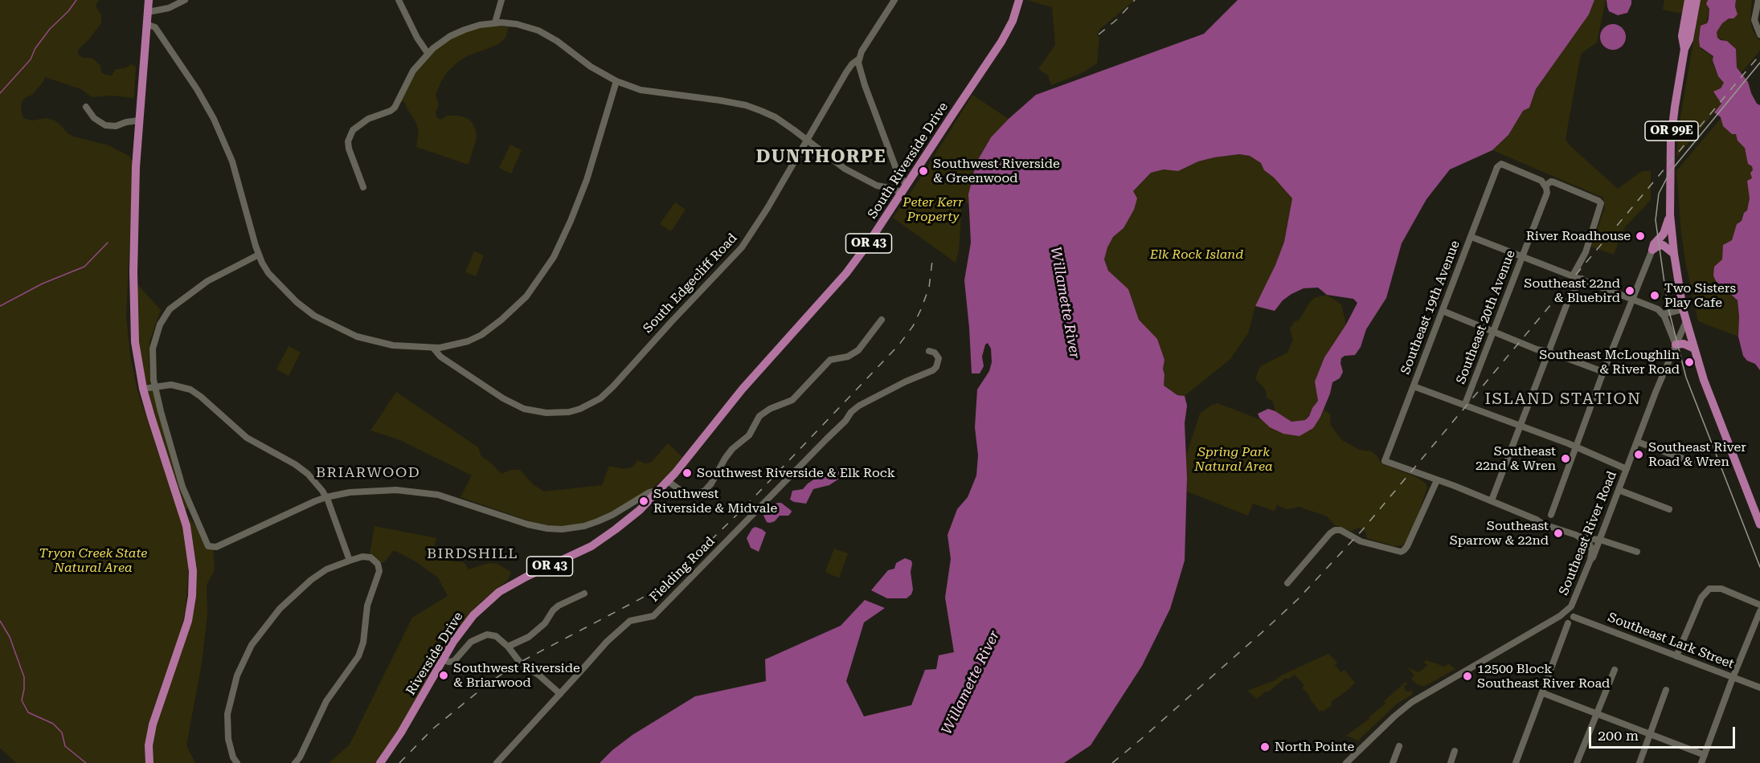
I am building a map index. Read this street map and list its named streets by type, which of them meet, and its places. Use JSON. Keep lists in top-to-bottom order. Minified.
{"streets":{"main road":["OR 99E","South Riverside Drive","OR 43","Riverside Drive"],"street":["South Edgecliff Road","Southeast 19th Avenue","Southeast 20th Avenue","Southeast River Road","Fielding Road","Southeast Lark Street"]},"crossings":[["OR 99E","Southeast River Road"],["South Riverside Drive","Riverside Drive"],["Southeast 19th Avenue","Southeast 20th Avenue"]],"districts":["DUNTHORPE","ISLAND STATION","BRIARWOOD","BIRDSHILL"],"water":["Willamette River"],"parks":["Peter Kerr Property","Elk Rock Island","Spring Park Natural Area","Tryon Creek State Natural Area"],"places":["Southwest Riverside & Greenwood","River Roadhouse","Southeast 22nd & Bluebird","Two Sisters Play Cafe","Southeast McLoughlin & River Road","Southeast River Road & Wren","Southeast 22nd & Wren","Southwest Riverside & Elk Rock","Southwest Riverside & Midvale","Southeast Sparrow & 22nd","Southwest Riverside & Briarwood","12500 Block Southeast River Road","North Pointe"],"scale_bar":"200 m"}
